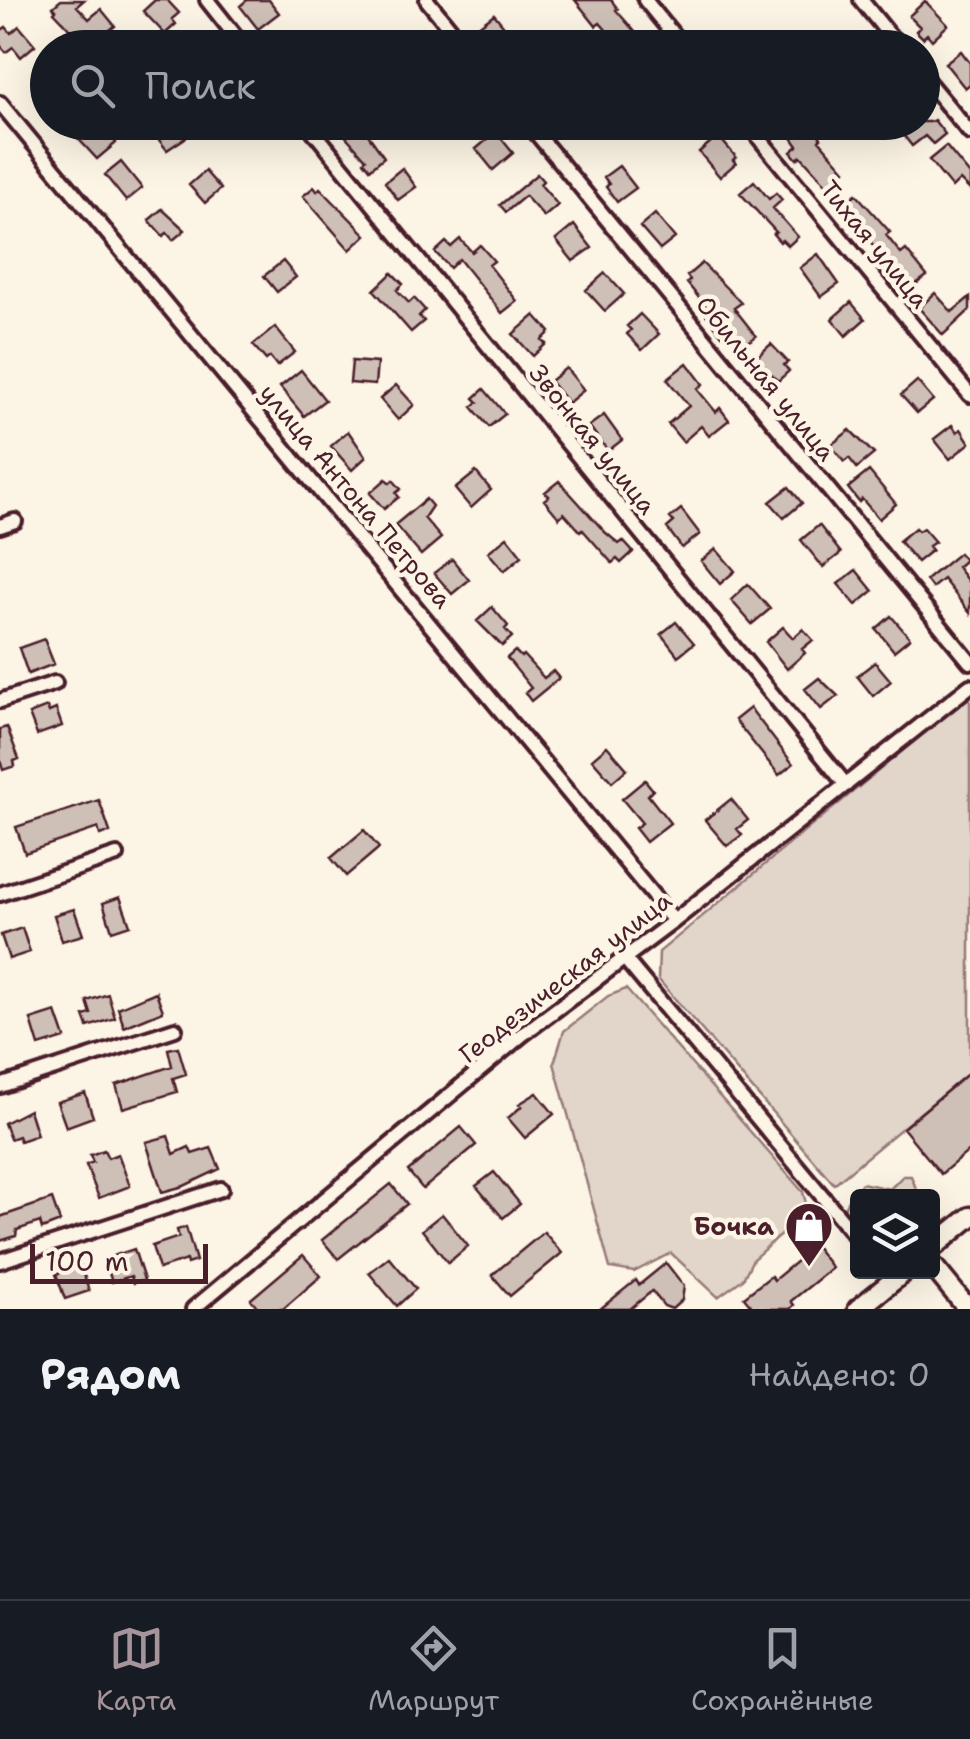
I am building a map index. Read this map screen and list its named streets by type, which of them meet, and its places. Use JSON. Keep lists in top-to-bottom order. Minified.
{"streets":{"street":["Тихая улица","Обильная улица","Звонкая улица","улица Антона Петрова","Геодезическая улица"]},"crossings":[["Звонкая улица","Геодезическая улица"],["улица Антона Петрова","Геодезическая улица"]],"places":{"shop":["Бочка"]},"scale_bar":"100 m","page":{"search":"Поиск","scale":"100 m","heading":["Рядом","Найдено: 0"],"nav":["Карта","Маршрут","Сохранённые"]}}
